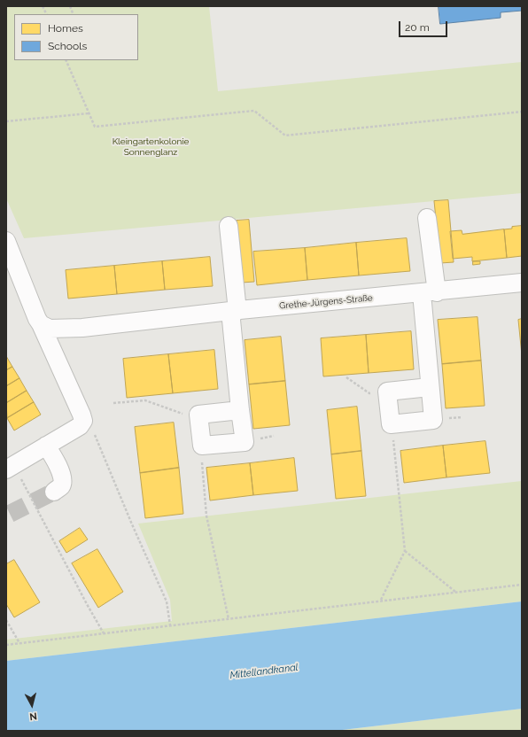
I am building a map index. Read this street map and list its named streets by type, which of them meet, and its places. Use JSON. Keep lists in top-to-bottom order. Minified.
{"streets":{"street":["Grethe-Jürgens-Straße"]},"water":["Mittellandkanal"],"parks":["Kleingartenkolonie Sonnenglanz"],"legend":["Homes","Schools"],"scale_bar":"20 m","north":"bottom"}
